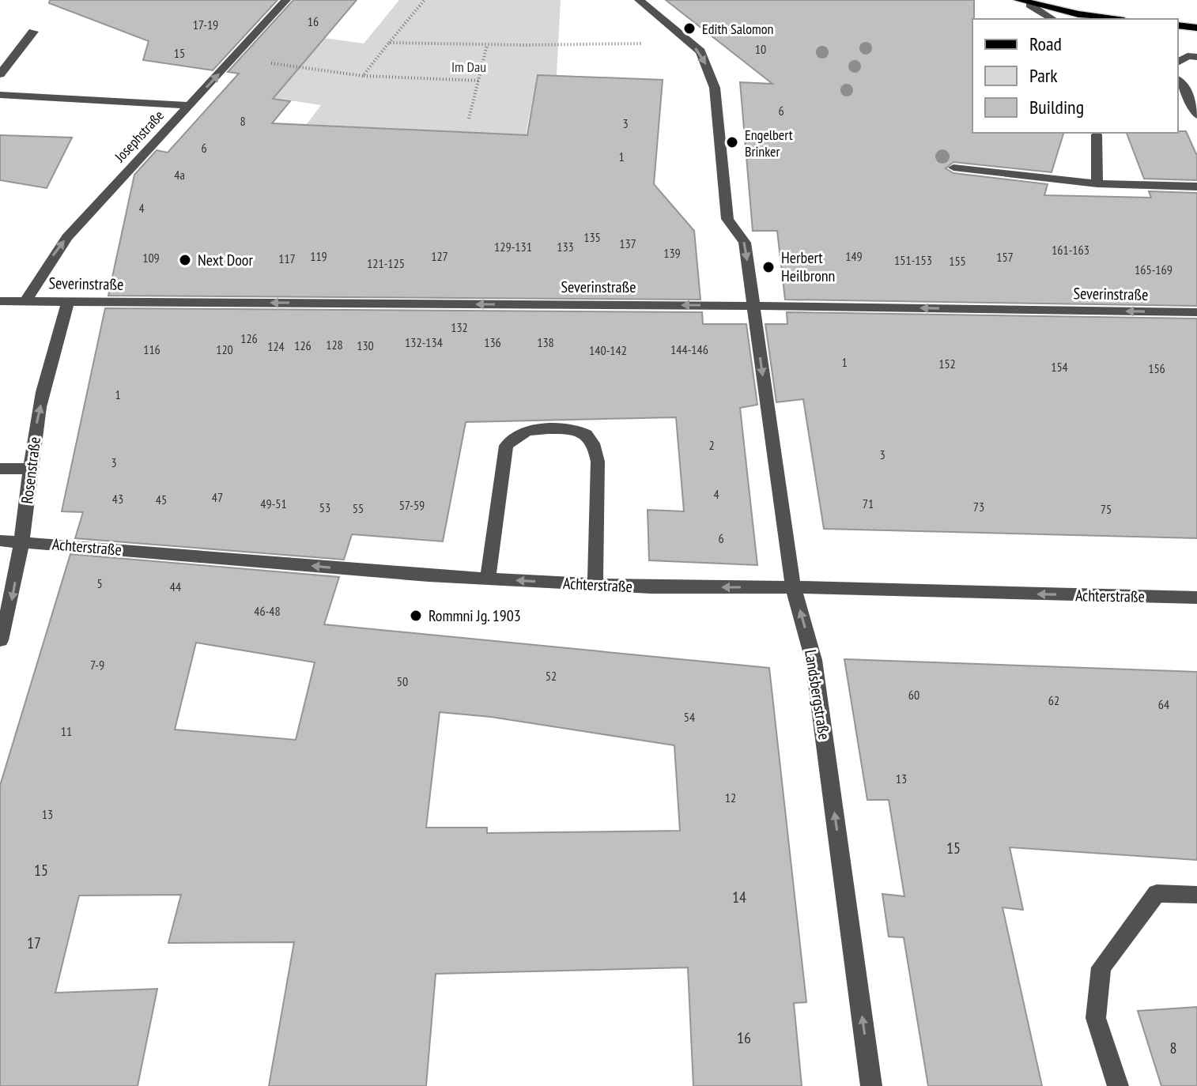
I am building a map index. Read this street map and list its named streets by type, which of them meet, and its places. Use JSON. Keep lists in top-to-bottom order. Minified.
{"streets":{"street":["Josephstraße","Severinstraße","Rosenstraße","Achterstraße","Landsbergstraße"]},"crossings":[["Josephstraße","Severinstraße"],["Severinstraße","Rosenstraße"],["Severinstraße","Landsbergstraße"],["Rosenstraße","Achterstraße"],["Achterstraße","Landsbergstraße"]],"one_way":["Josephstraße","Severinstraße","Achterstraße"],"parks":["Im Dau"],"places":["Edith Salomon","Engelbert Brinker","Next Door","Herbert Heilbronn","Rommni Jg. 1903"],"house_numbers":["16","17-19","10","15","6","8","3","6","1","4a","4","135","137","129-131","133","161-163","139","119","127","149","157","109","117","151-153","155","121-125","165-169","132","126","132-134","136","138","128","126","130","124","116","120","144-146","140-142","1","152","154","156","1","2","3","3","4","47","43","45","49-51","71","57-59","73","53","55","75","6","5","44","46-48","7-9","52","50","60","62","64","54","11","13","12","13","15","15","14","17","16","8"],"legend":["Road","Park","Building"]}
